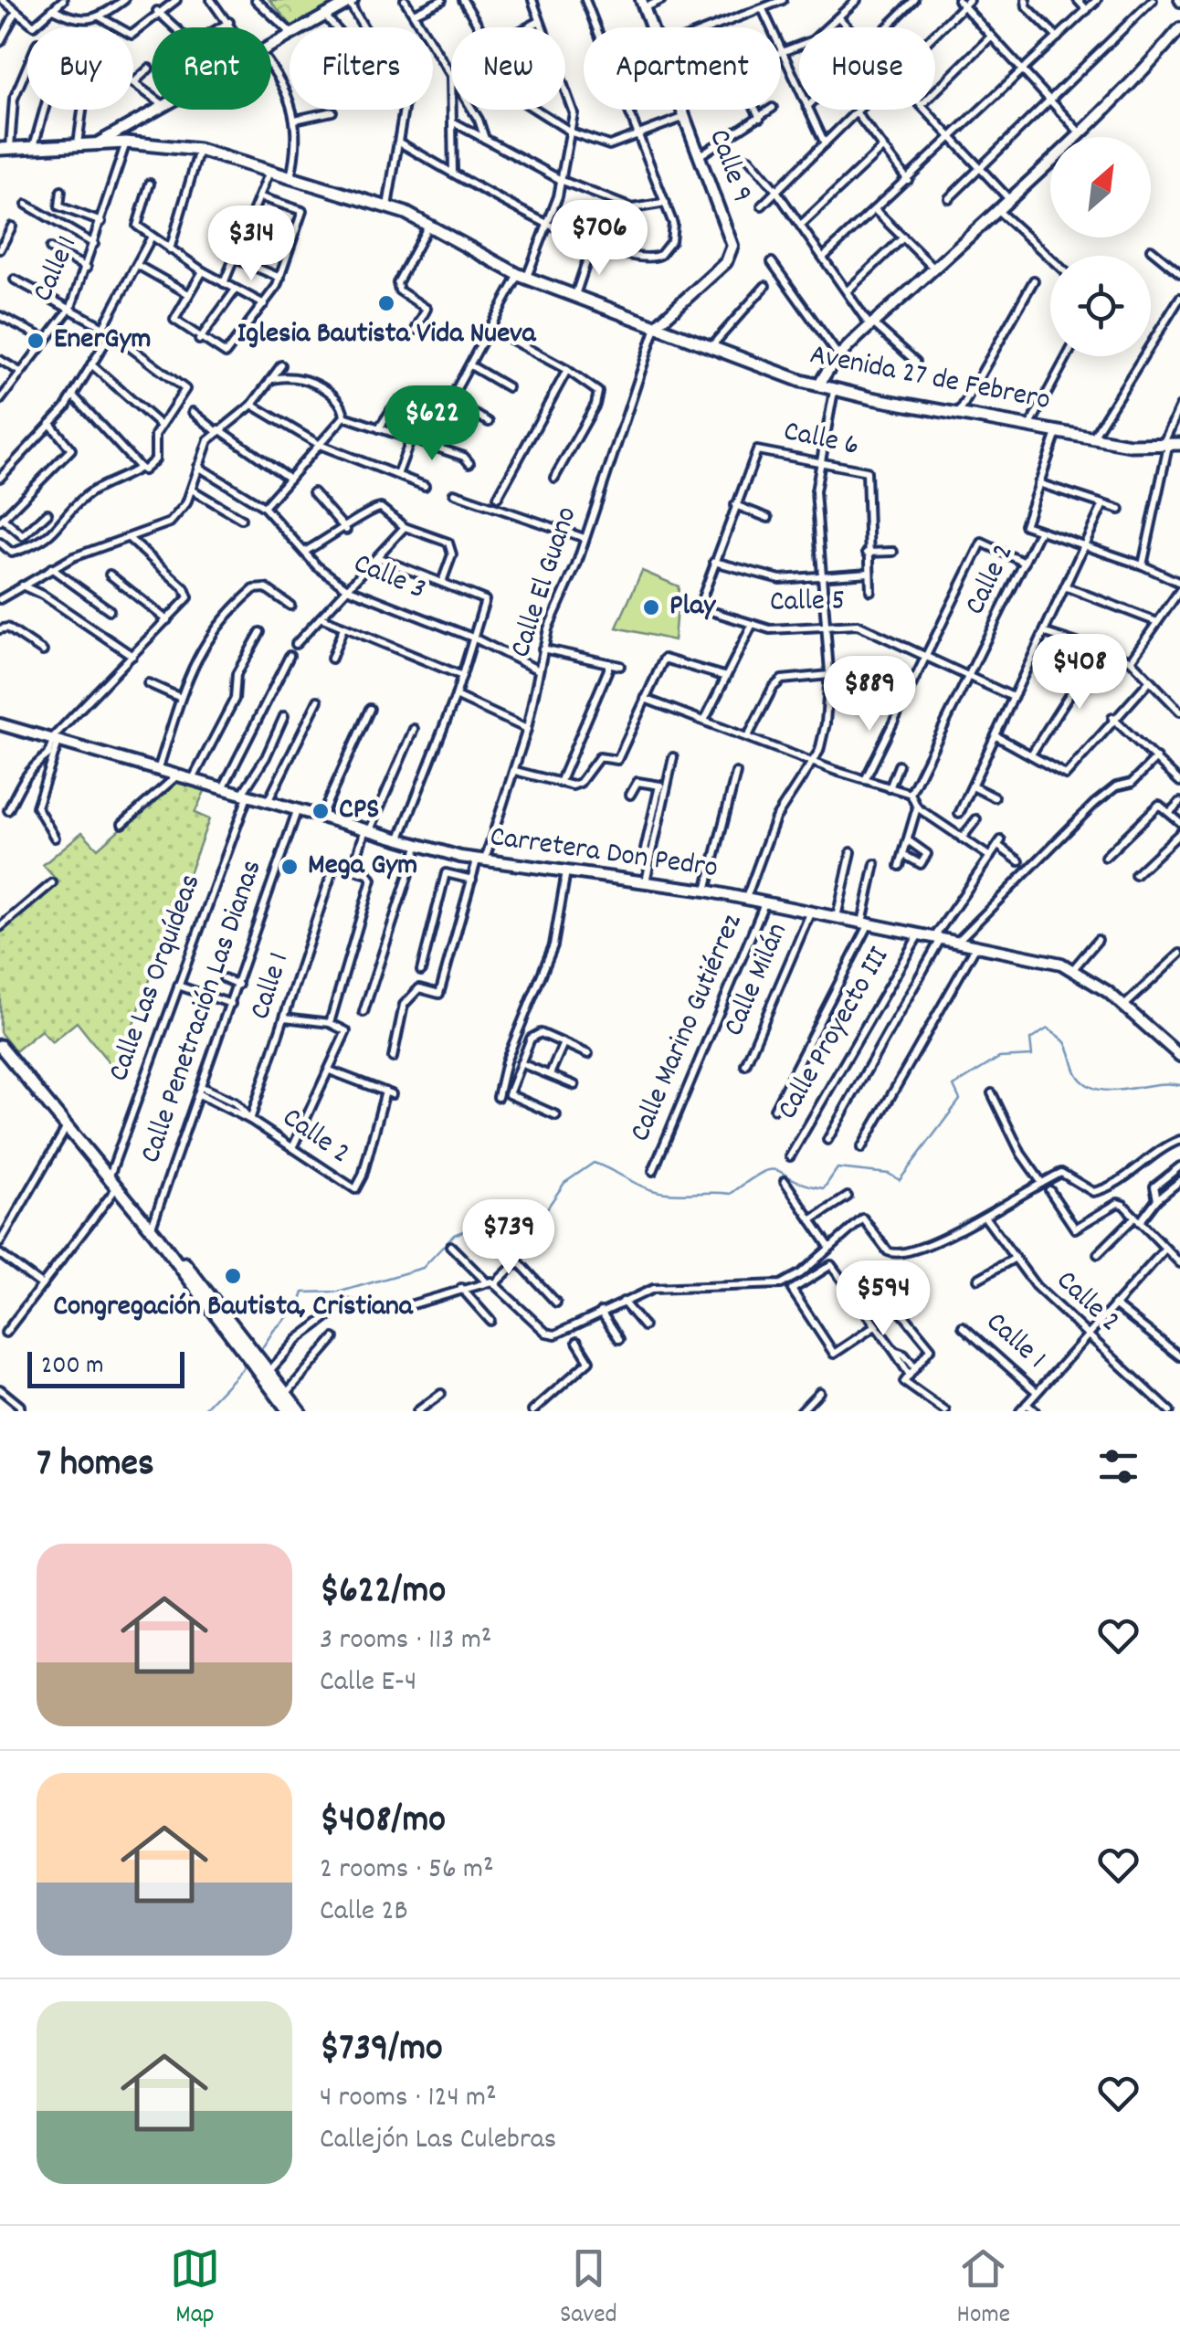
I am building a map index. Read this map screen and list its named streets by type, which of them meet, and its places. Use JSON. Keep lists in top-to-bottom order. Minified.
{"streets":{"main road":["Avenida 27 de Febrero"],"street":["Calle 9","Calle 1","Calle 6","Calle 3","Calle 2","Calle El Guano","Calle 5","Carretera Don Pedro","Calle Las Orquídeas","Calle Milán","Calle Penetración Las Dianas","Calle Marino Gutiérrez","Calle Proyecto III"]},"crossings":[["Calle 9","Avenida 27 de Febrero"],["Calle 9","Calle El Guano"],["Calle 1","Avenida 27 de Febrero"],["Calle 1","Calle 2"],["Avenida 27 de Febrero","Calle El Guano"],["Calle 3","Calle El Guano"],["Calle 2","Calle 5"],["Calle 2","Calle Penetración Las Dianas"],["Calle El Guano","Carretera Don Pedro"],["Carretera Don Pedro","Calle Las Orquídeas"],["Carretera Don Pedro","Calle Milán"],["Carretera Don Pedro","Calle Penetración Las Dianas"],["Carretera Don Pedro","Calle Marino Gutiérrez"],["Carretera Don Pedro","Calle Proyecto III"]],"places":["Iglesia Bautista Vida Nueva","EnerGym","Play","CPS","Mega Gym","Congregación Bautista, Cristiana"],"scale_bar":"200 m","north":"top right","page":{"chip":["Buy","Rent","Filters","New","Apartment","House"],"price":["$706","$314","$622","$408","$889","$739","$594"],"scale":"200 m","heading":"7 homes","list":[{"name":"$622/mo","note":"3 rooms · 113 m² · Calle E-4"},{"name":"$408/mo","note":"2 rooms · 56 m² · Calle 2B"},{"name":"$739/mo","note":"4 rooms · 124 m² · Callejón Las Culebras"}],"tabs":["Map","Saved","Home"]}}
